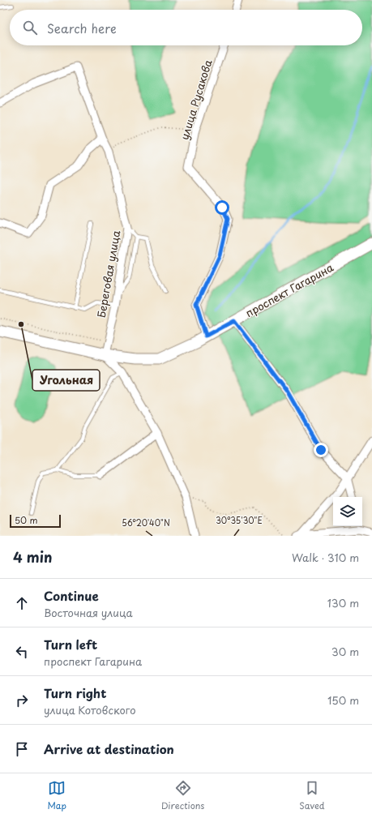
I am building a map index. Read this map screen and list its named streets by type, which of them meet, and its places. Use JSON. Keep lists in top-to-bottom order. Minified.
{"streets":{"main road":["проспект Гагарина"],"street":["улица Русакова","Береговая улица"]},"crossings":[["улица Русакова","проспект Гагарина"],["Береговая улица","проспект Гагарина"]],"places":["Угольная"],"scale_bar":"50 m","page":{"search":"Search here","scale":"50 m","heading":["4 min","Walk · 310 m"],"list":[["Continue","Восточная улица","130 m"],["Turn left","проспект Гагарина","30 m"],["Turn right","улица Котовского","150 m"],"Arrive at destination"],"nav":["Map","Directions","Saved"]},"coordinates":["30°35'30\"E","56°20'40\"N"]}
